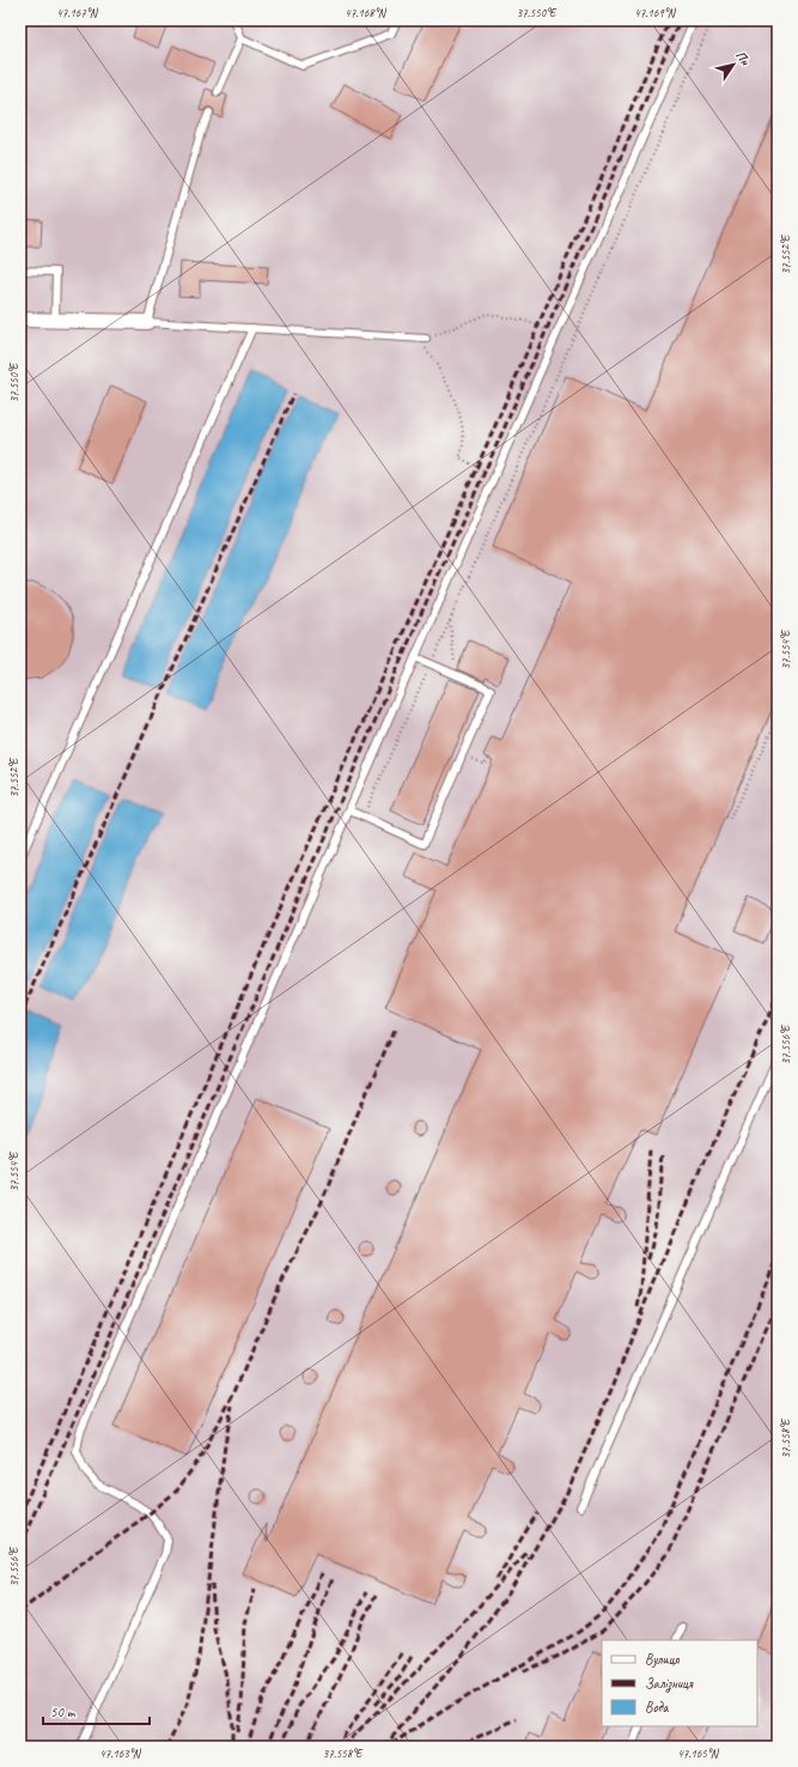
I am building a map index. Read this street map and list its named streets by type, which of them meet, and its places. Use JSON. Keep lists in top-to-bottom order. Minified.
{"legend":["Вулиця","Залізниця","Вода"],"scale_bar":"50 m","north":"top right","coordinates":["47.167°N","47.168°N","37.550°E","47.169°N","37.552°E","37.554°E","37.556°E","37.558°E","47.163°N","47.165°N"]}
